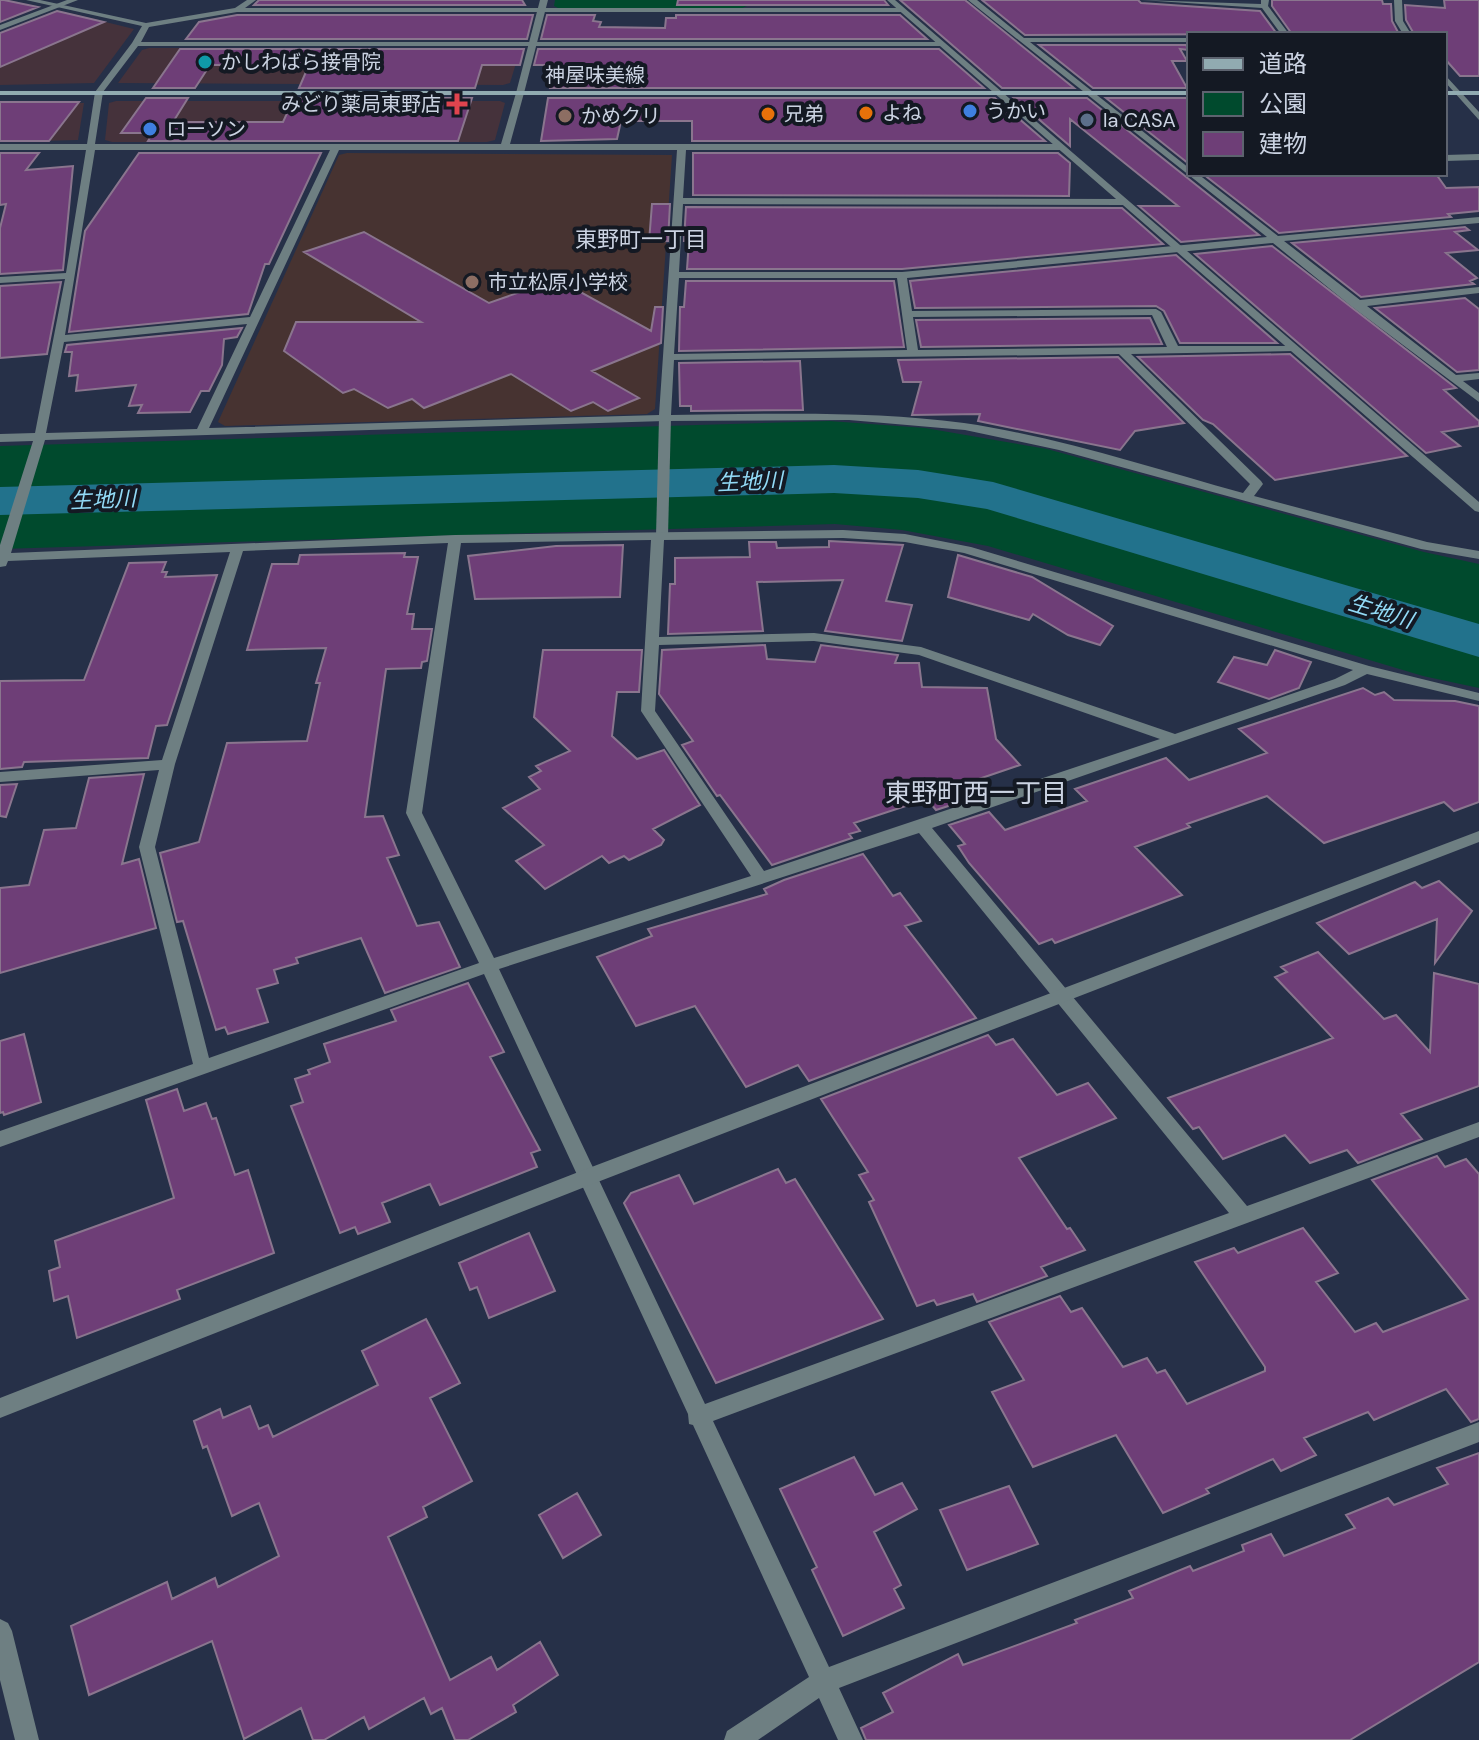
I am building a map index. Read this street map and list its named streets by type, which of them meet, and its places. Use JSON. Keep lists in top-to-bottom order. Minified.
{"streets":{"main road":["神屋味美線"]},"districts":["東野町一丁目","東野町西一丁目"],"water":["生地川"],"places":{"other":["かしわばら接骨院","うかい","よね","兄弟","かめクリ","la CASA","ローソン","市立松原小学校"],"health":["みどり薬局東野店"]},"legend":["道路","公園","建物"]}
